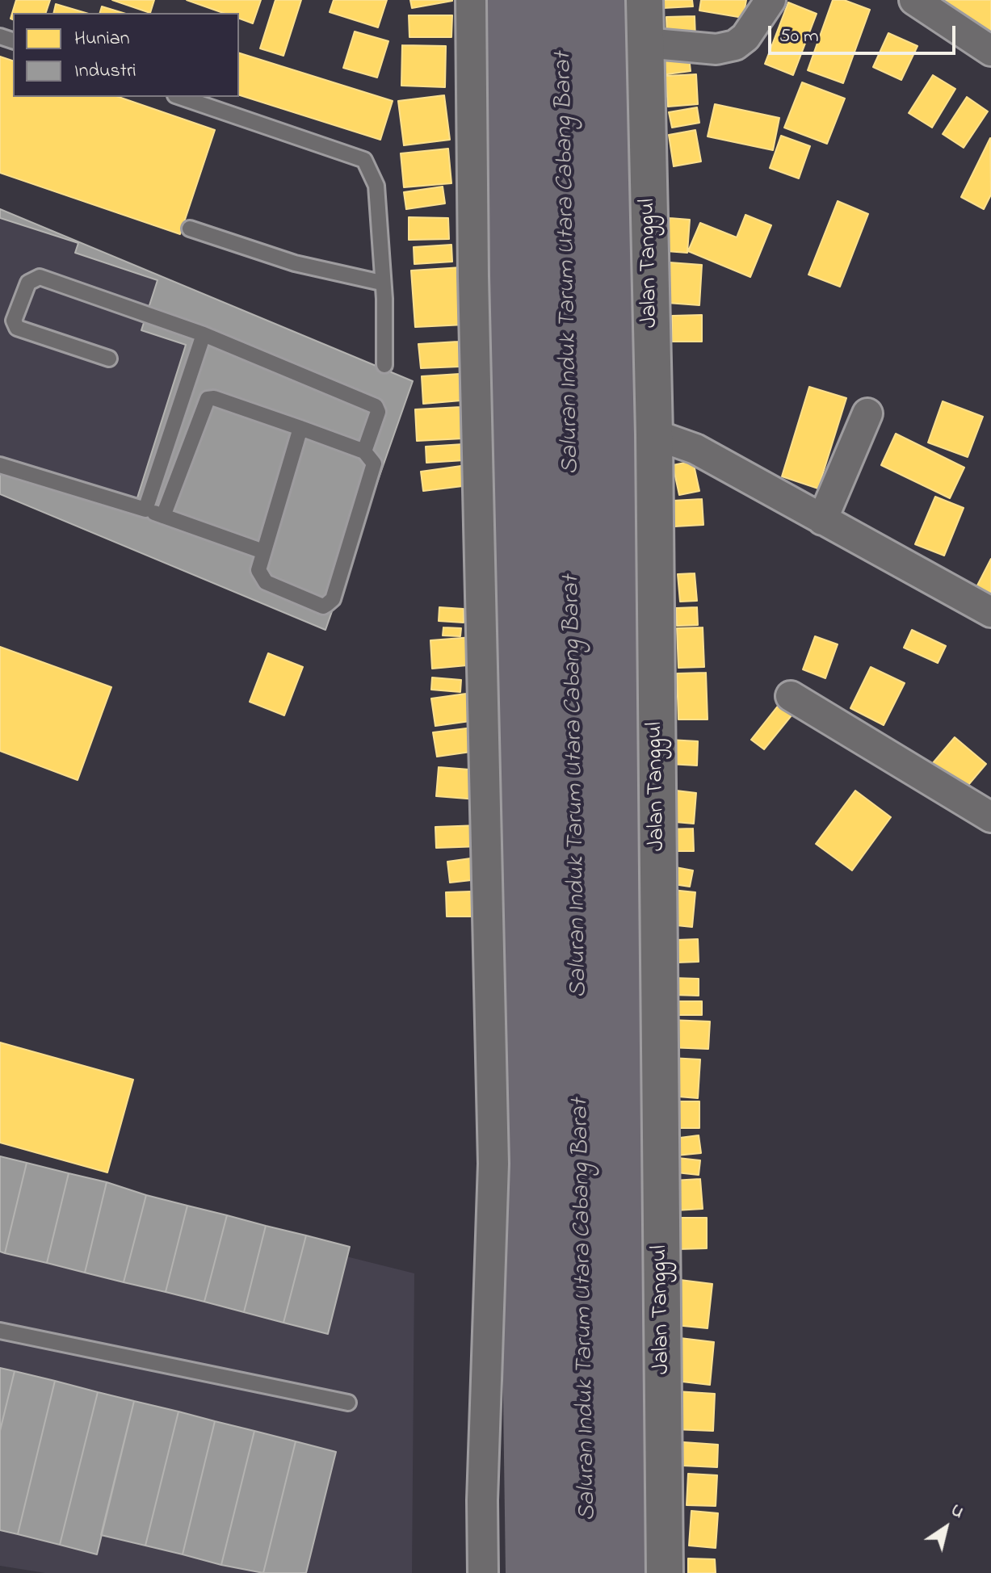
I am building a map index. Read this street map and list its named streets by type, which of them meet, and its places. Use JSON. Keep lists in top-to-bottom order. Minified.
{"streets":{"street":["Jalan Tanggul"]},"water":["Saluran Induk Tarum Utara Cabang Barat"],"legend":["Hunian","Industri"],"scale_bar":"50 m","north":"top right"}
